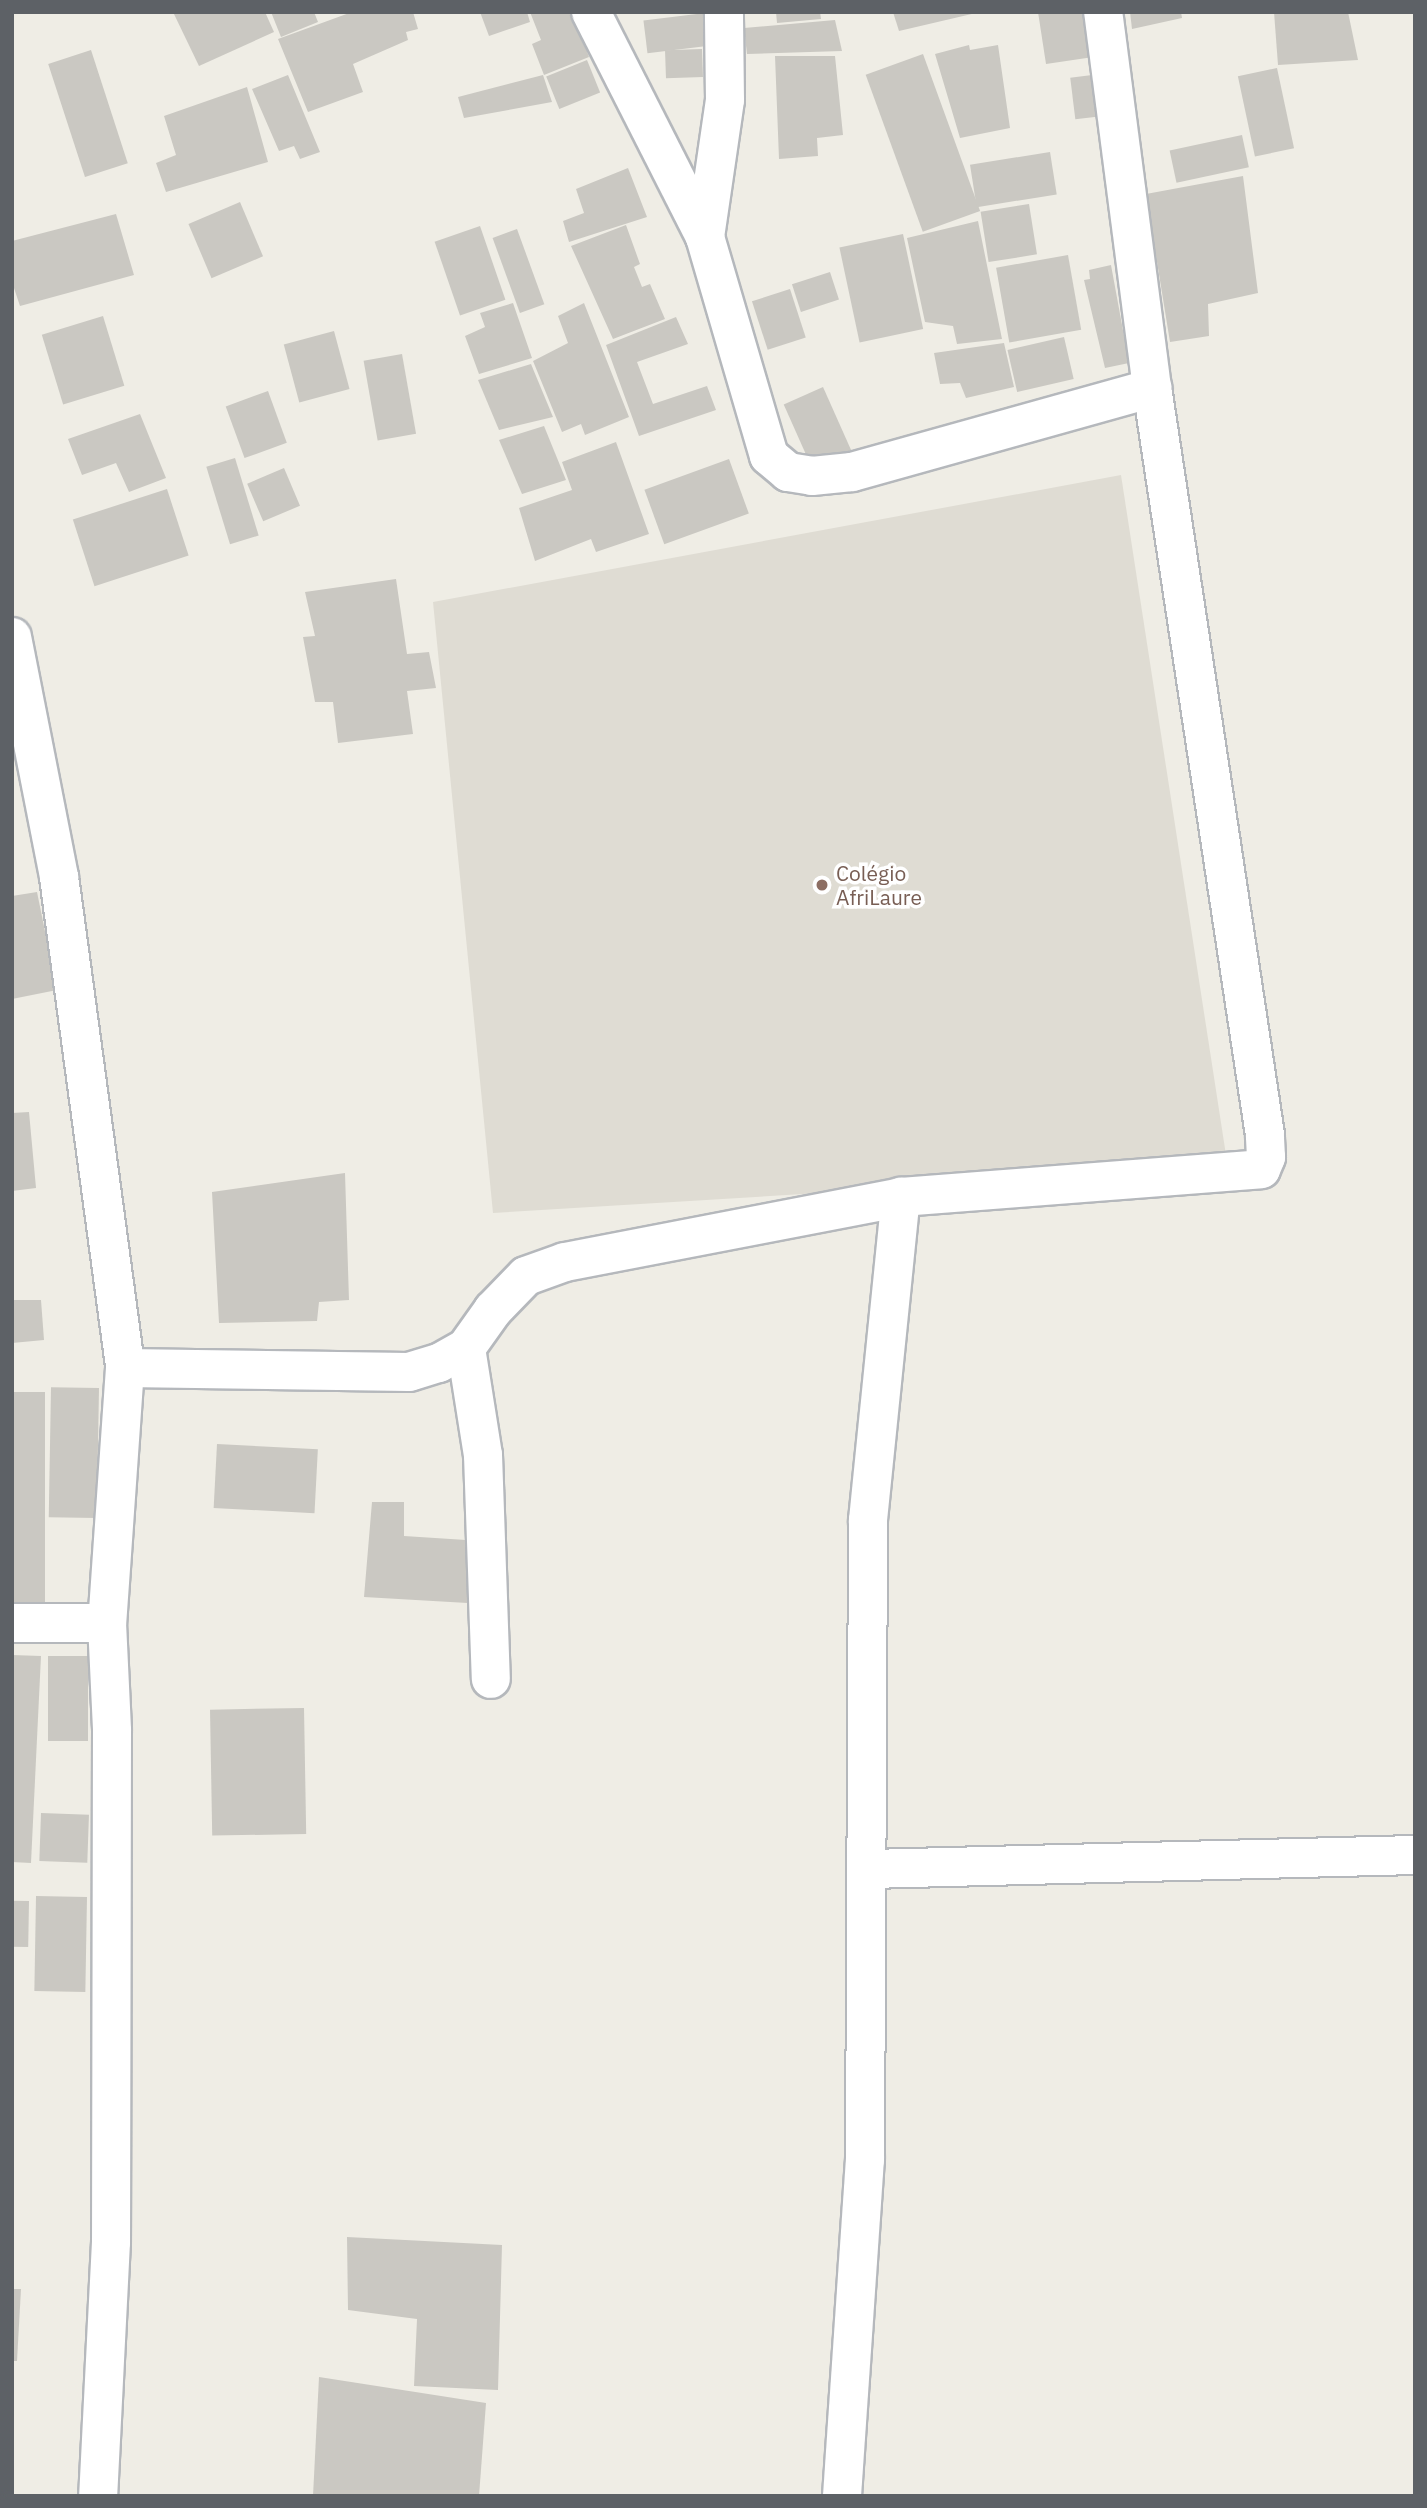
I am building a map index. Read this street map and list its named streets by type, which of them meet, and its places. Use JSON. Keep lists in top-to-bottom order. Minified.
{"places":["Colégio AfriLaure"]}
